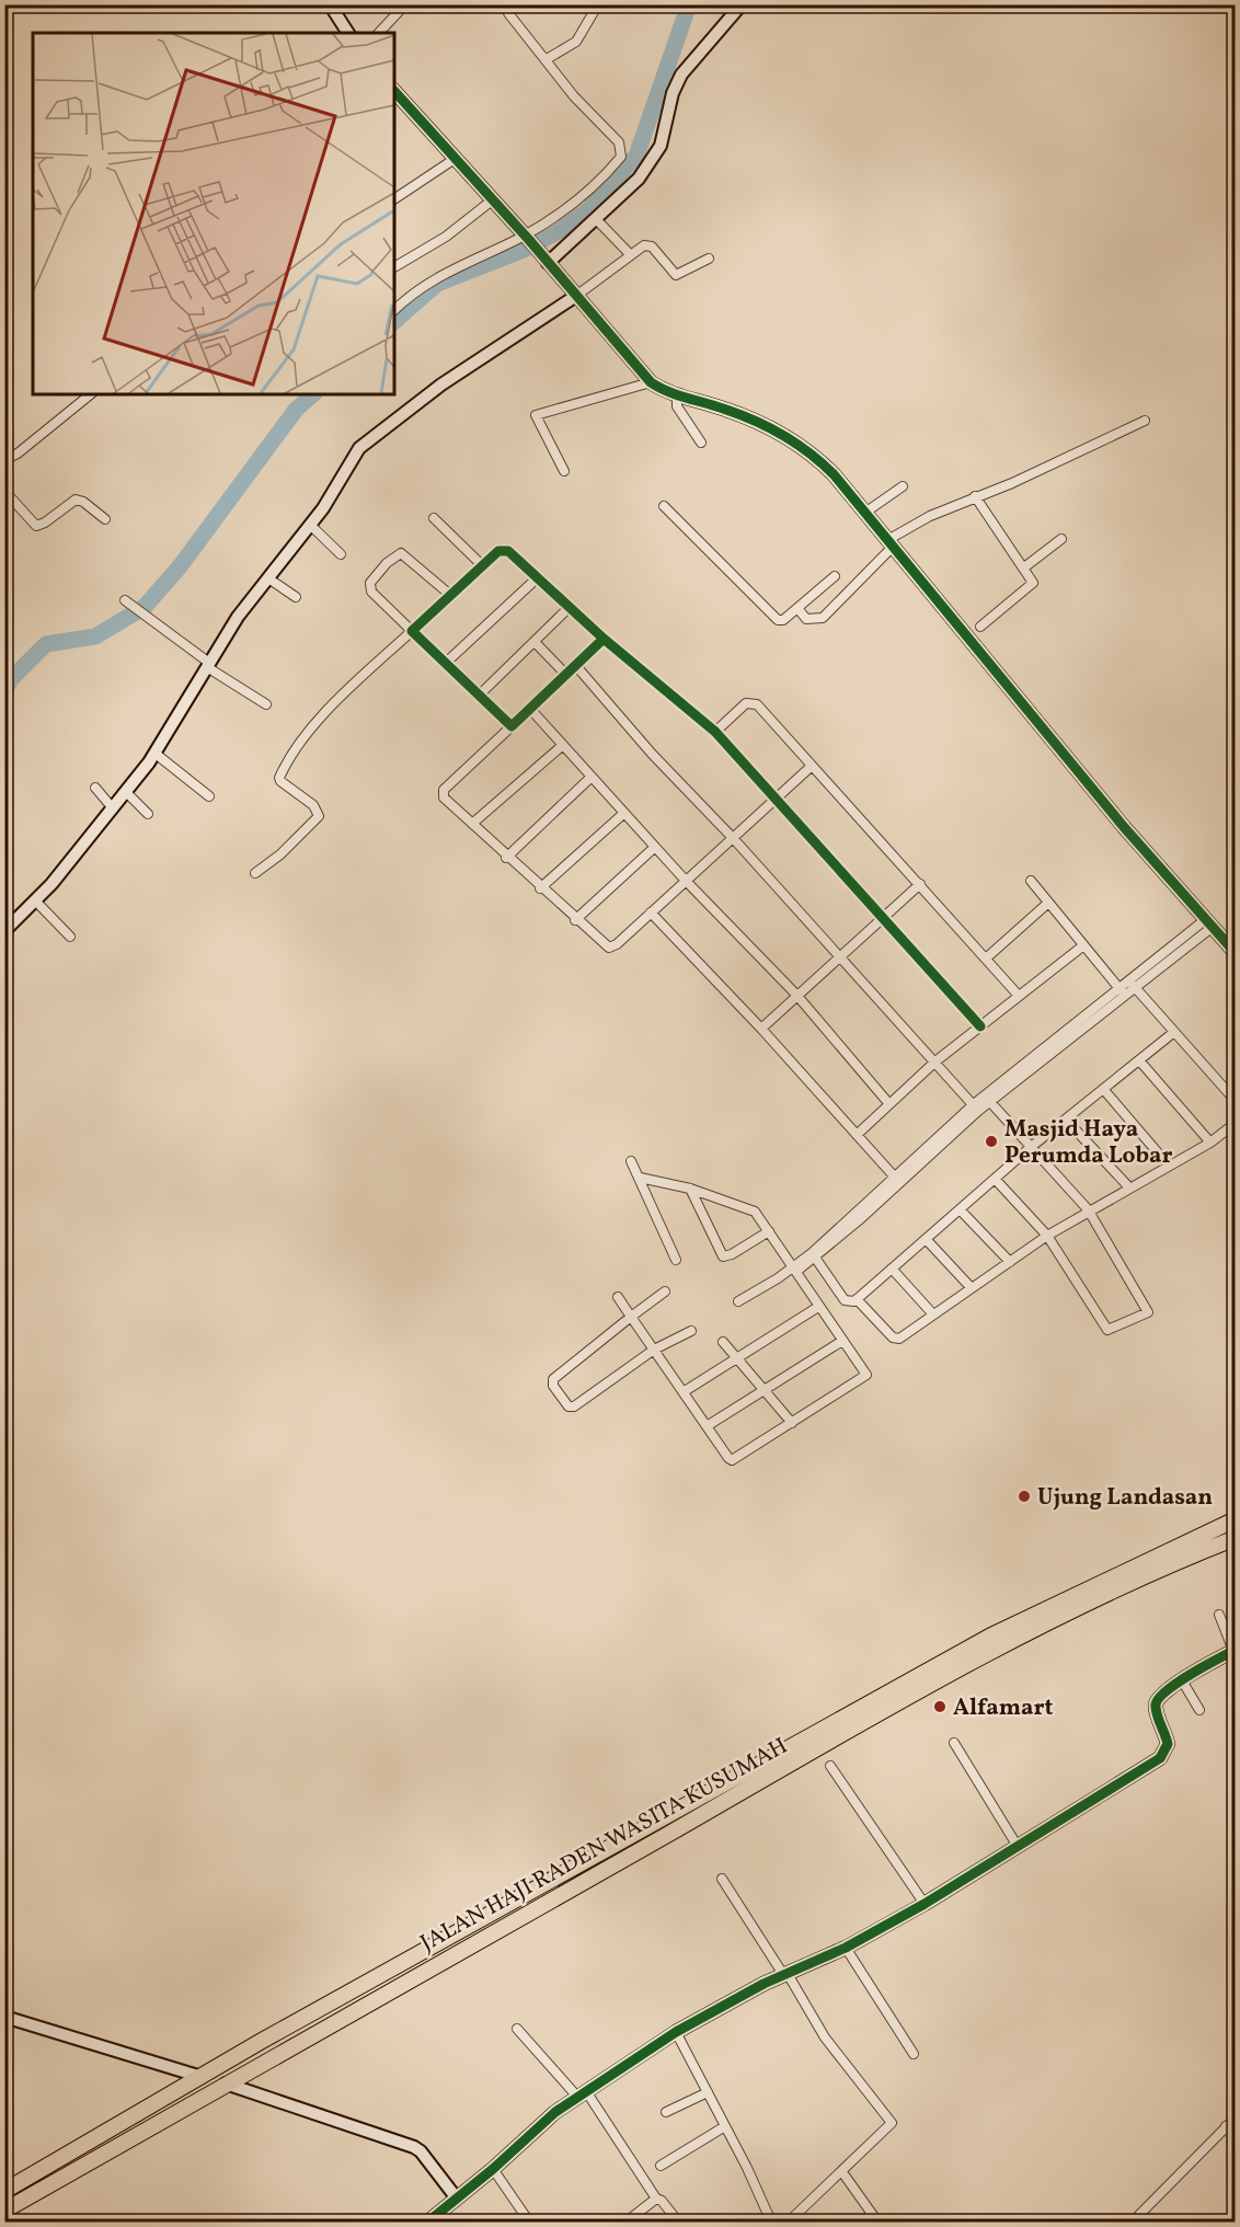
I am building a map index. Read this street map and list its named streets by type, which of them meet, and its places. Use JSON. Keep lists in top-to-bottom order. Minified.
{"streets":{"highway":["JALAN HAJI RADEN WASITA KUSUMAH"]},"places":["Masjid Haya Perumda Lobar","Ujung Landasan","Alfamart"]}
